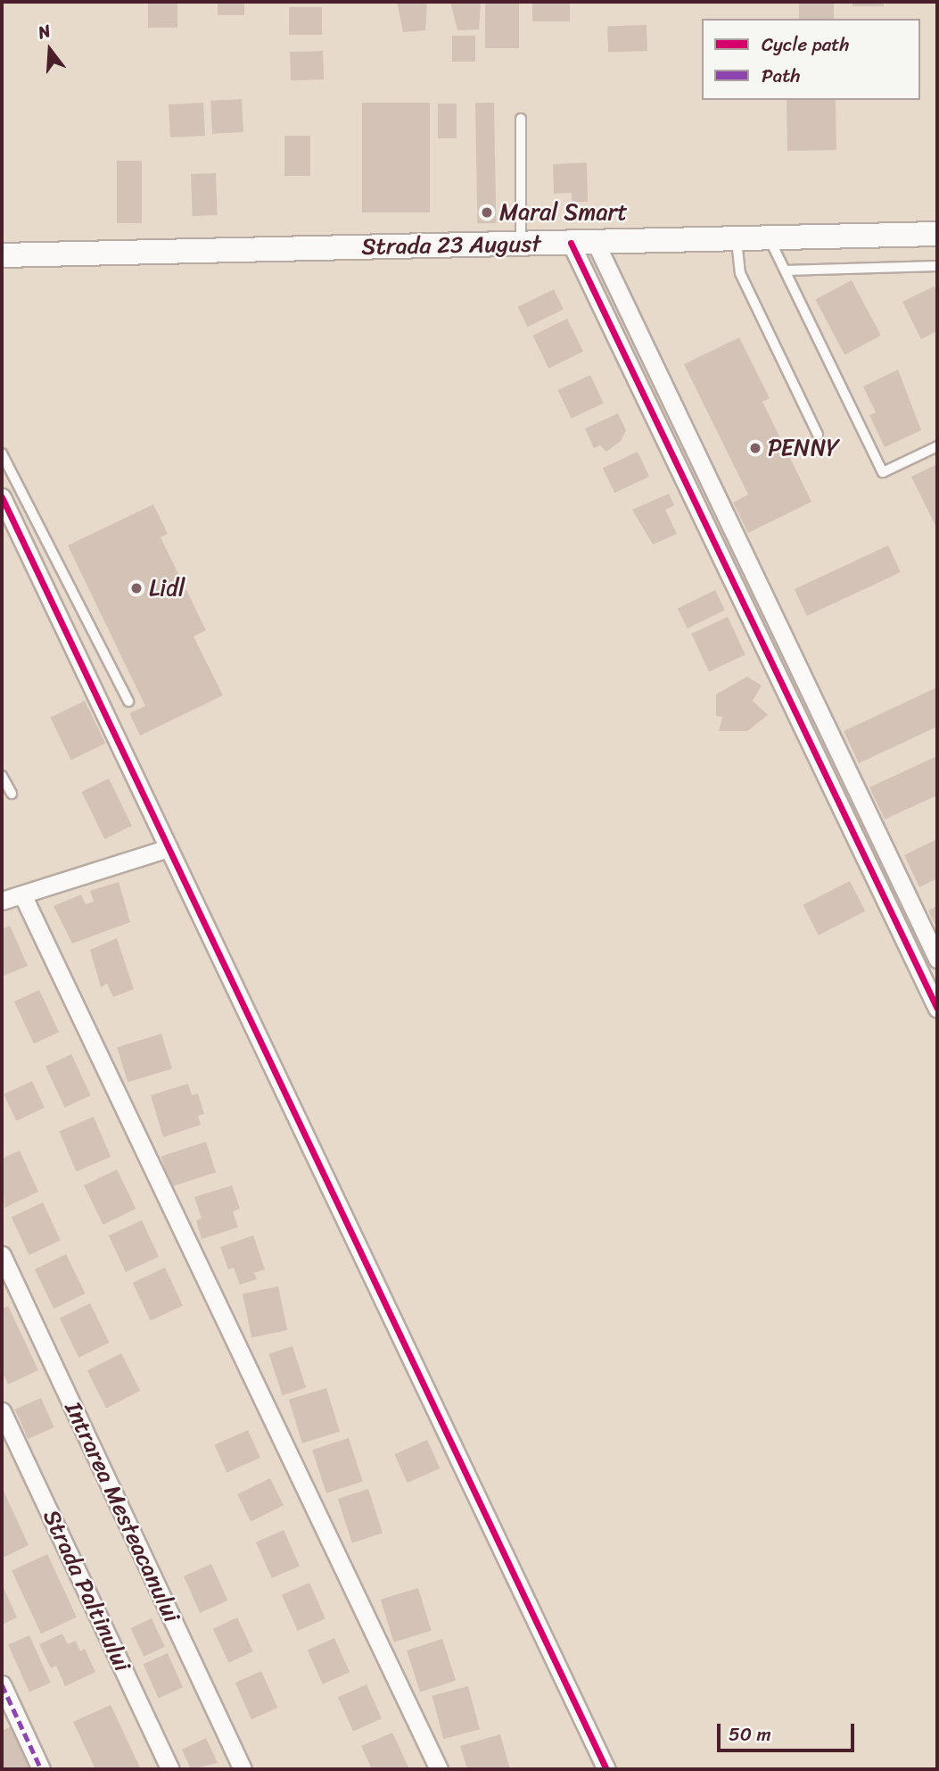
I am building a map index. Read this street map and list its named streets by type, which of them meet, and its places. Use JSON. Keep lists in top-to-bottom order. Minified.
{"streets":{"main road":["Strada 23 August"],"street":["Intrarea Mesteacanului","Strada Paltinului"]},"places":["Maral Smart","PENNY","Lidl"],"legend":["Cycle path","Path"],"scale_bar":"50 m","north":"top"}
